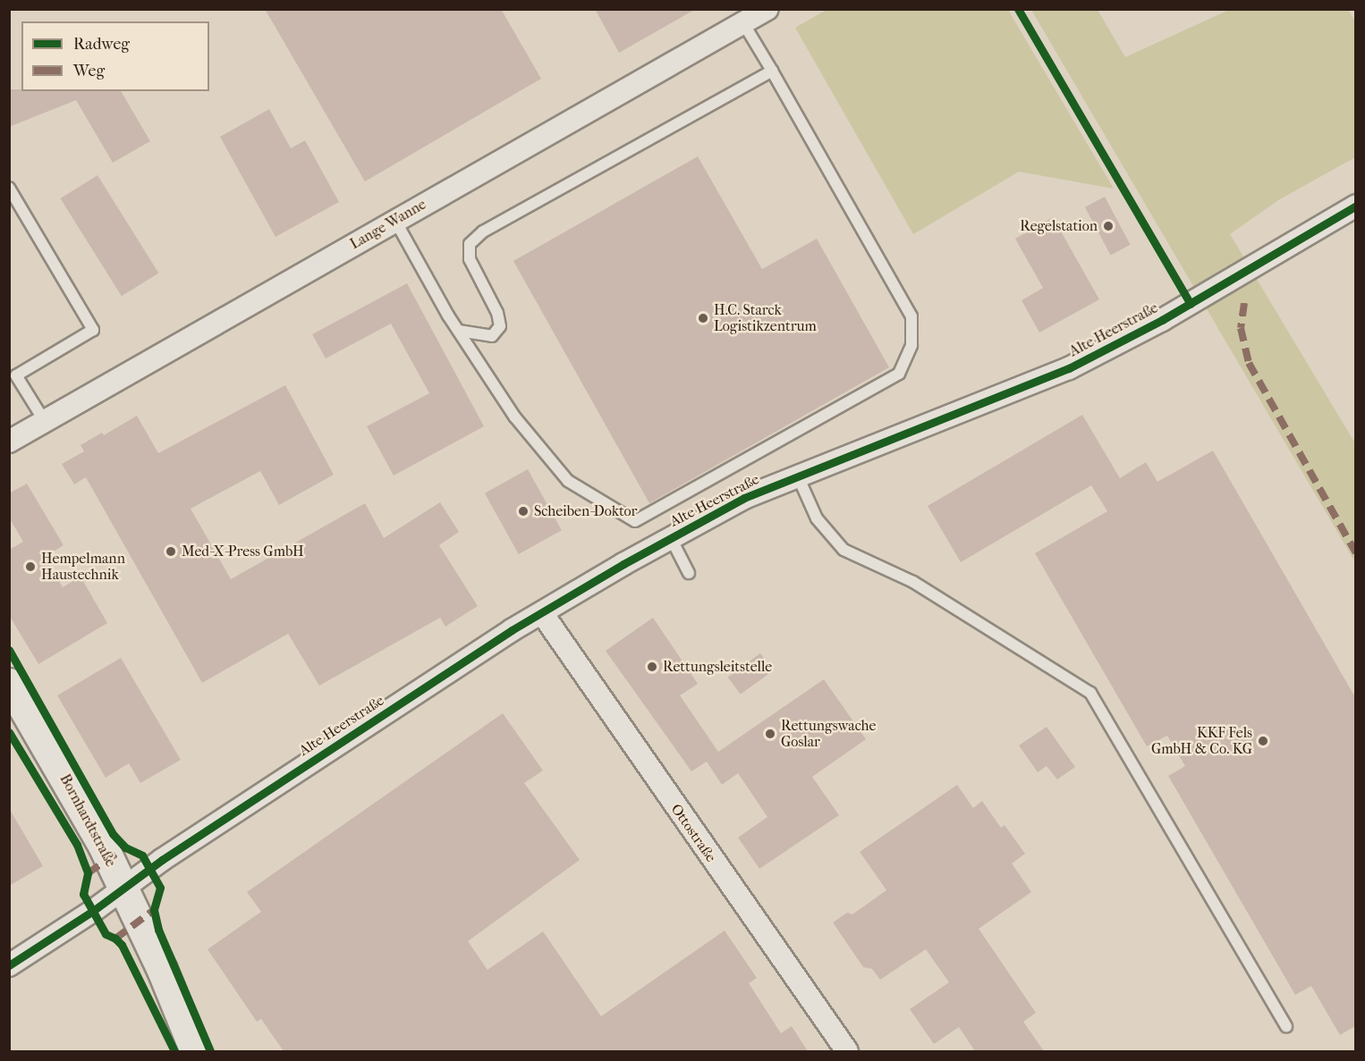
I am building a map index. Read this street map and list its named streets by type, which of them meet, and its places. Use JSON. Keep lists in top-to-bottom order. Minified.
{"streets":{"street":["Lange Wanne","Alte Heerstraße","Bornhardtstraße","Ottostraße"]},"crossings":[["Alte Heerstraße","Bornhardtstraße"],["Alte Heerstraße","Ottostraße"]],"places":["Regelstation","H.C. Starck Logistikzentrum","Scheiben-Doktor","Med-X-Press GmbH","Hempelmann Haustechnik","Rettungsleitstelle","Rettungswache Goslar","KKF Fels GmbH & Co. KG"],"legend":["Radweg","Weg"]}
